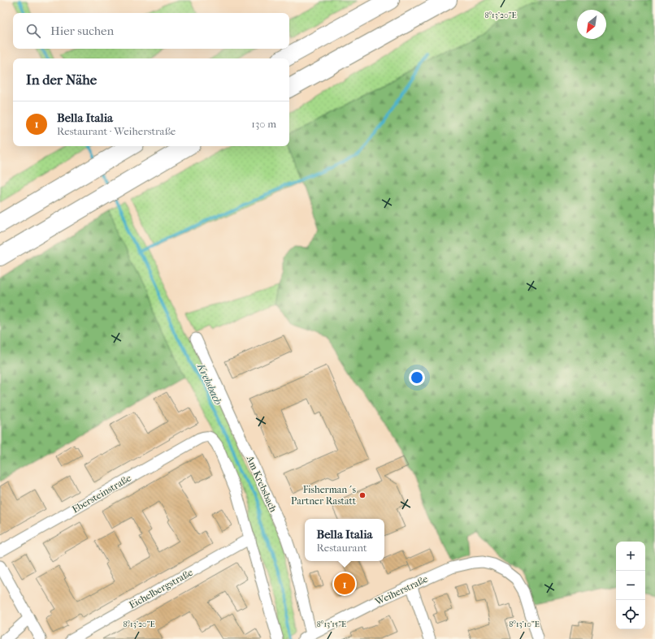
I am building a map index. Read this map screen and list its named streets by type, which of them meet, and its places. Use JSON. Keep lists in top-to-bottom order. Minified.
{"streets":{"street":["Am Krebsbach","Ebersteinstraße","Eichelbergstraße","Weiherstraße"]},"crossings":[["Am Krebsbach","Weiherstraße"],["Ebersteinstraße","Eichelbergstraße"]],"water":["Krebsbach"],"places":["Fisherman´s Partner Rastatt"],"north":"bottom left","page":{"search":"Hier suchen","heading":"In der Nähe","list":[{"mark":"1","name":"Bella Italia","note":"Restaurant · Weiherstraße","value":"130 m"}],"popup":["Bella Italia","Restaurant"],"map_buttons":["+","−"],"pins":"1"},"coordinates":["8°13'20\"E","8°13'15\"E","8°13'10\"E"]}
